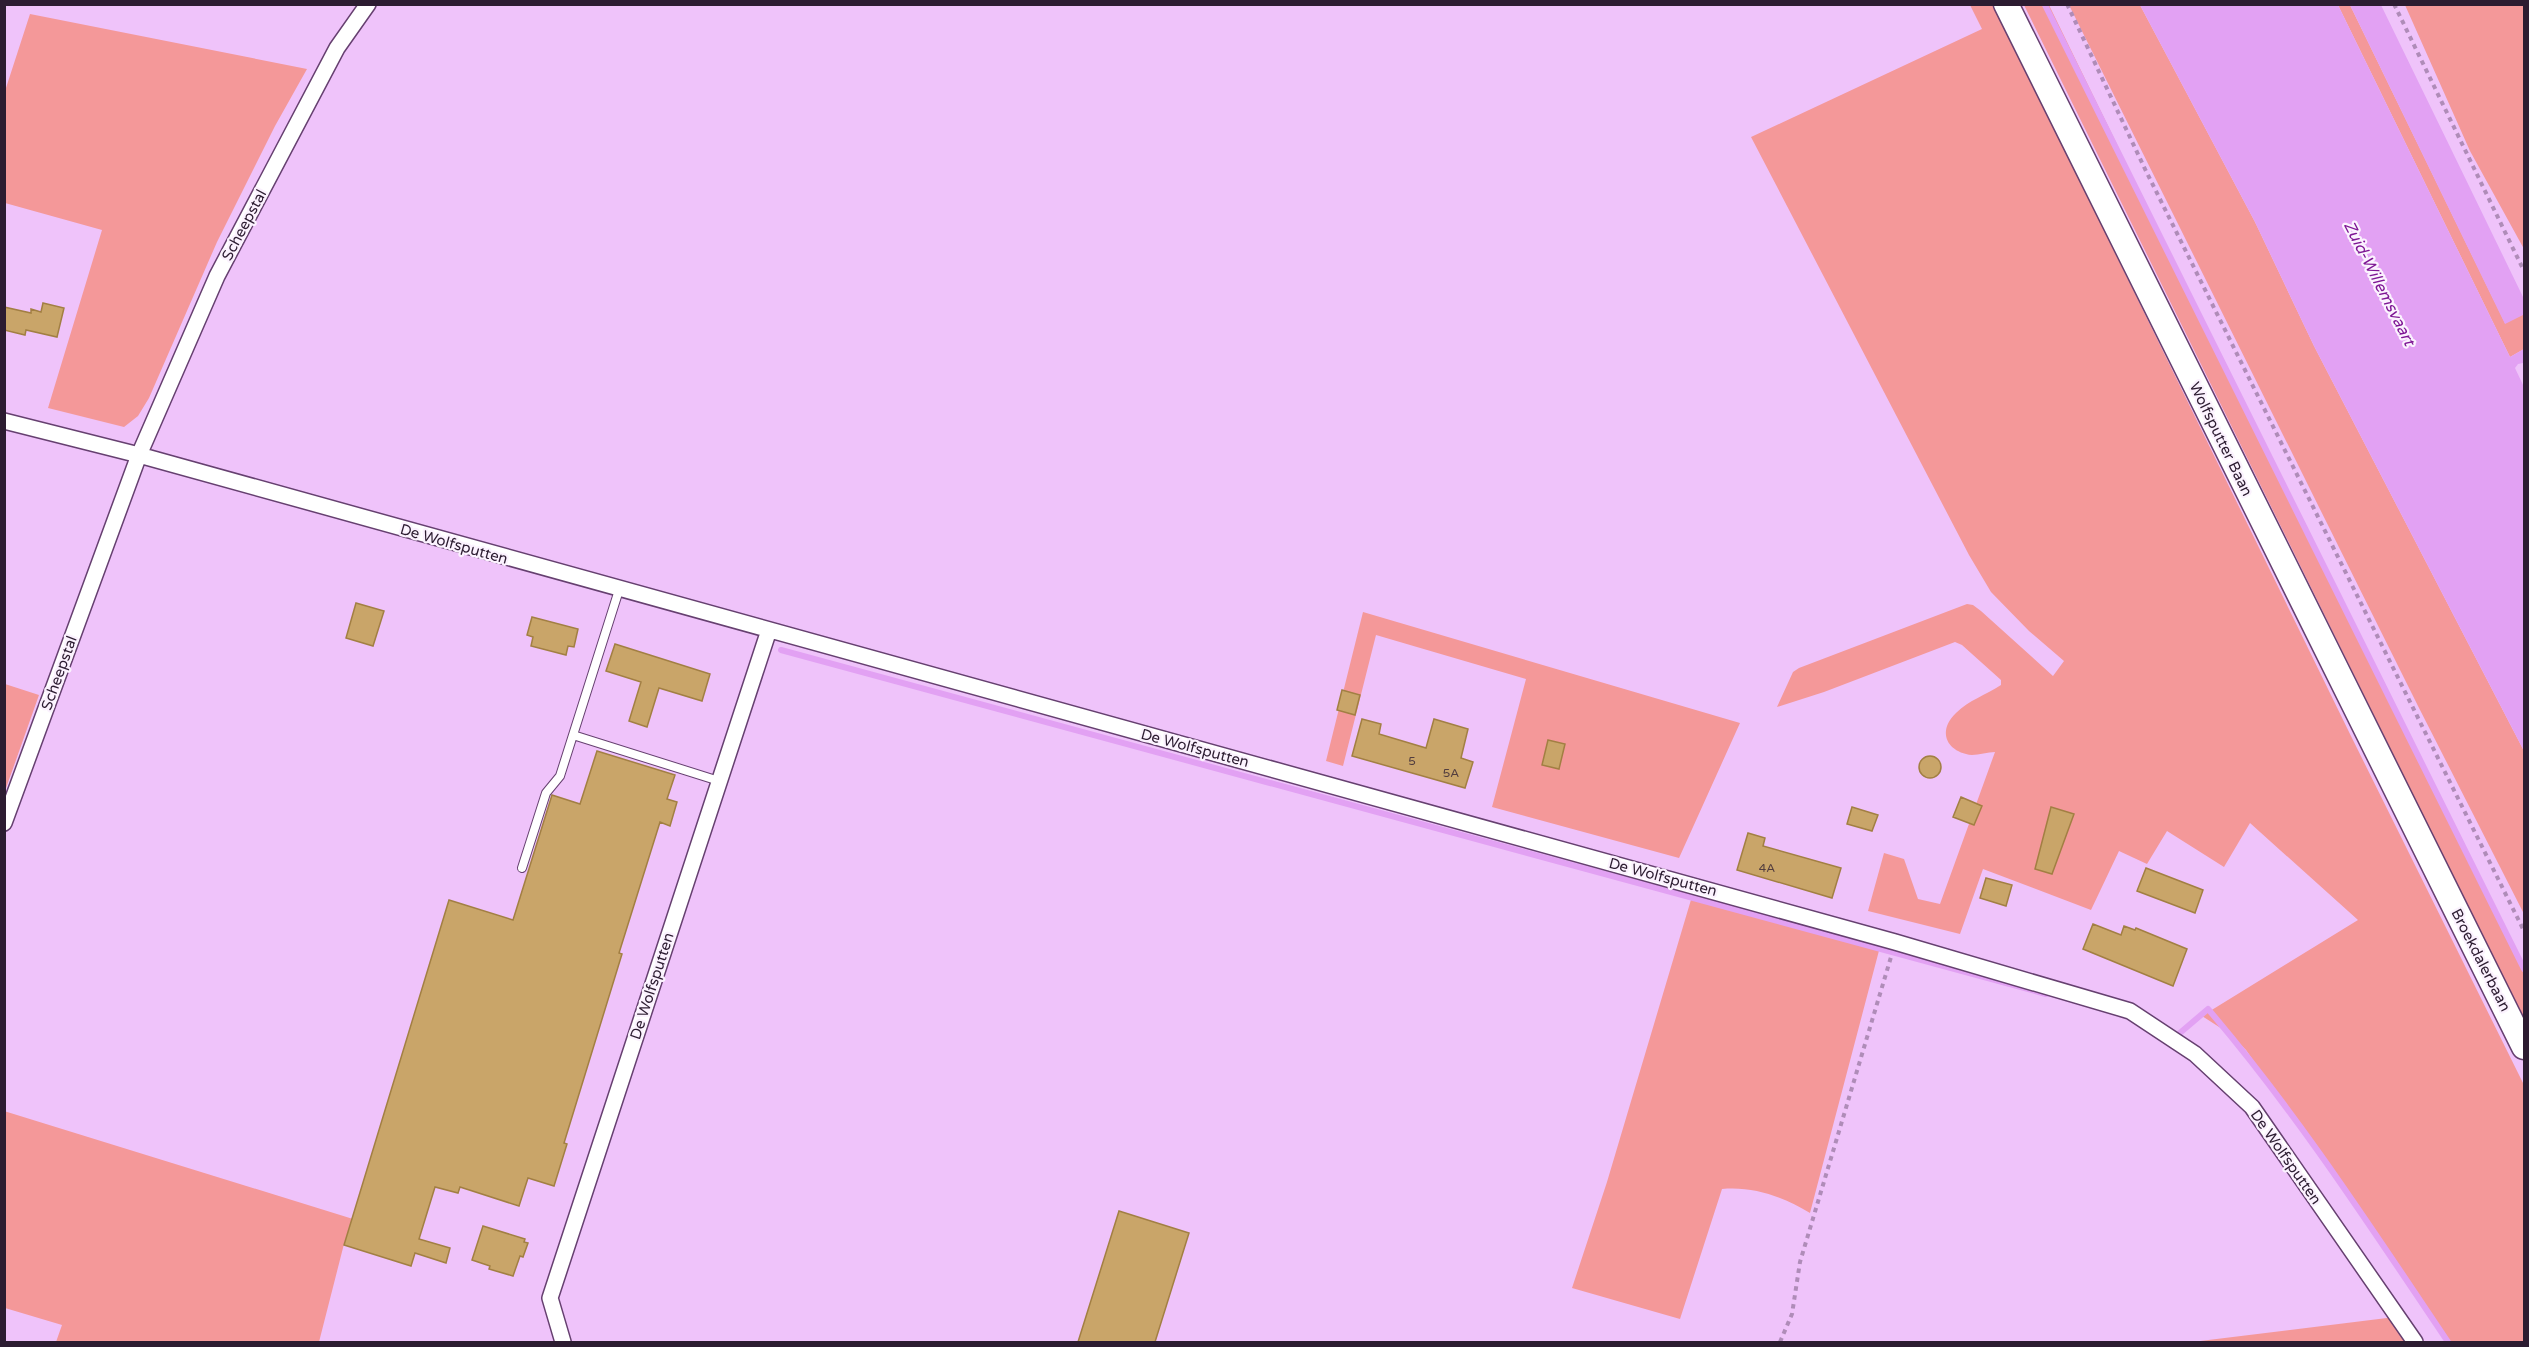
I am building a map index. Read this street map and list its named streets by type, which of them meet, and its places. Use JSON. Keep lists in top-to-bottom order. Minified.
{"streets":{"main road":["Wolfsputter Baan","Broekdalerbaan"],"street":["Scheepstal","De Wolfsputten"]},"crossings":[["Scheepstal","De Wolfsputten"],["Wolfsputter Baan","Broekdalerbaan"]],"water":["Zuid-Willemsvaart"],"house_numbers":["5","5A","4A"]}
